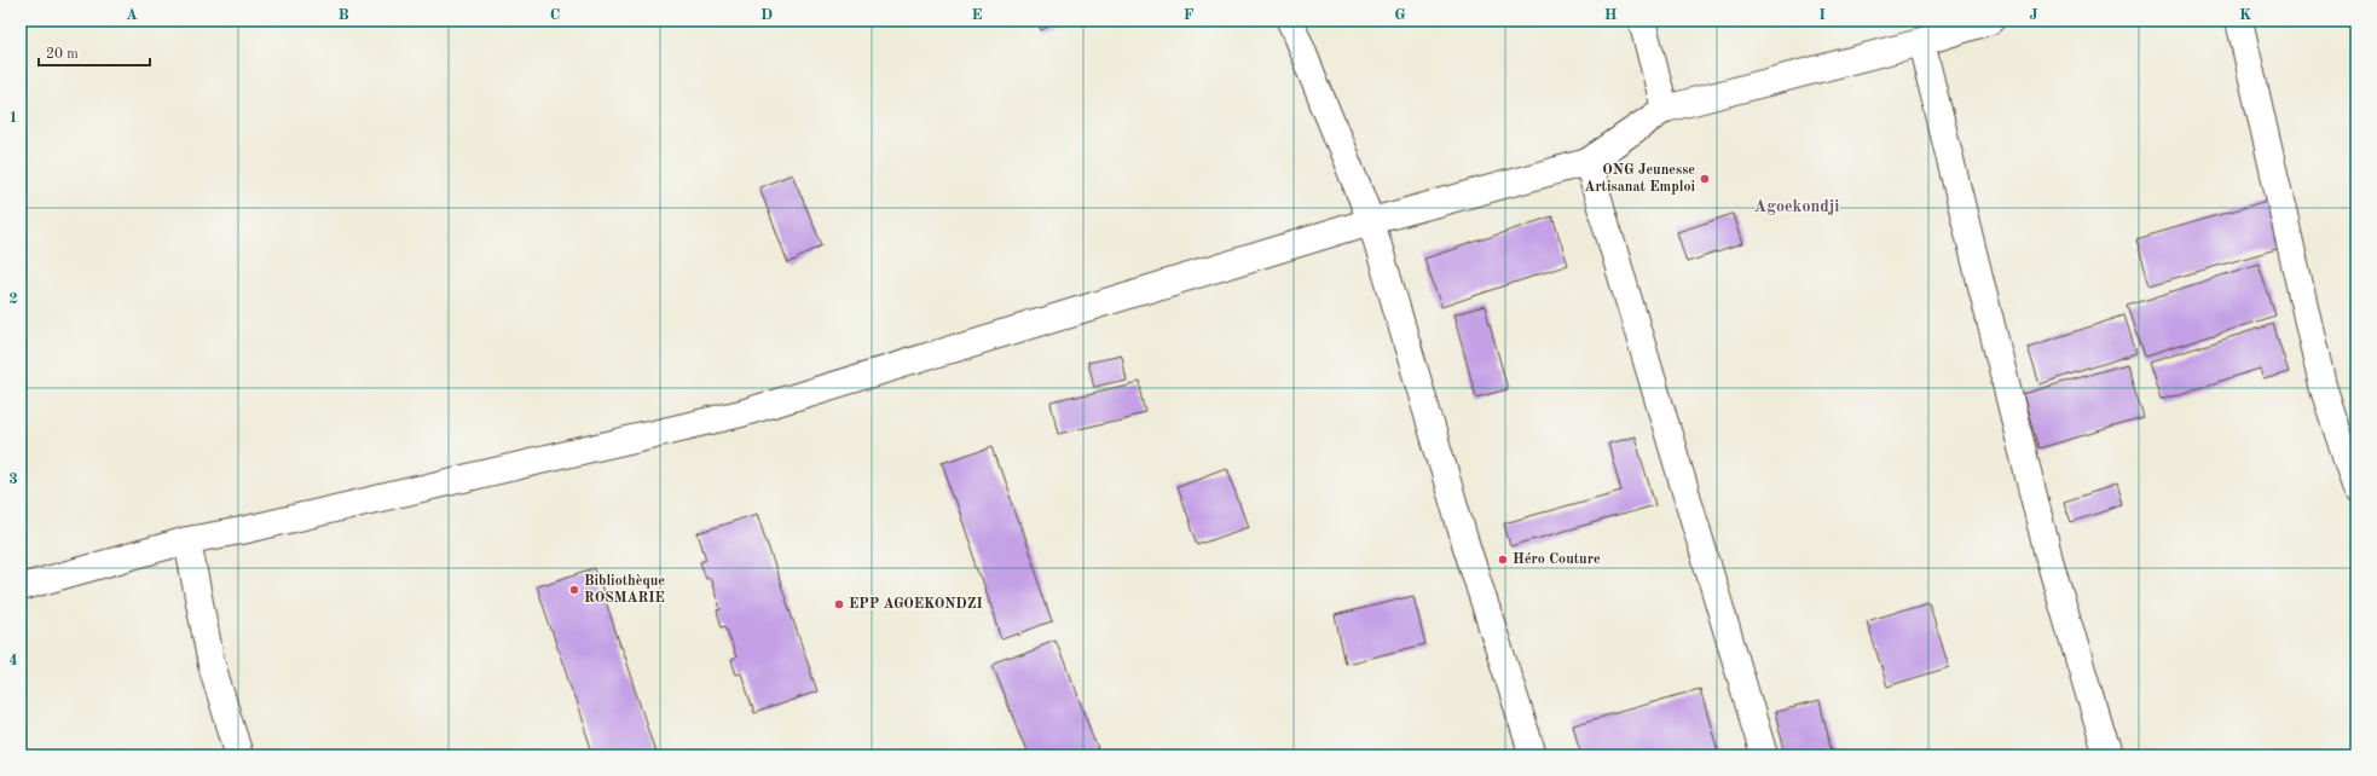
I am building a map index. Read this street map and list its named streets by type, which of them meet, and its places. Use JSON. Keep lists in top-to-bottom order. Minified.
{"districts":["Agoekondji"],"places":["ONG Jeunesse Artisanat Emploi","Héro Couture","Bibliothèque ROSMARIE","EPP AGOEKONDZI"],"scale_bar":"20 m","grid":{"columns":["A","B","C","D","E","F","G","H","I","J","K"],"rows":["1","2","3","4"]}}
